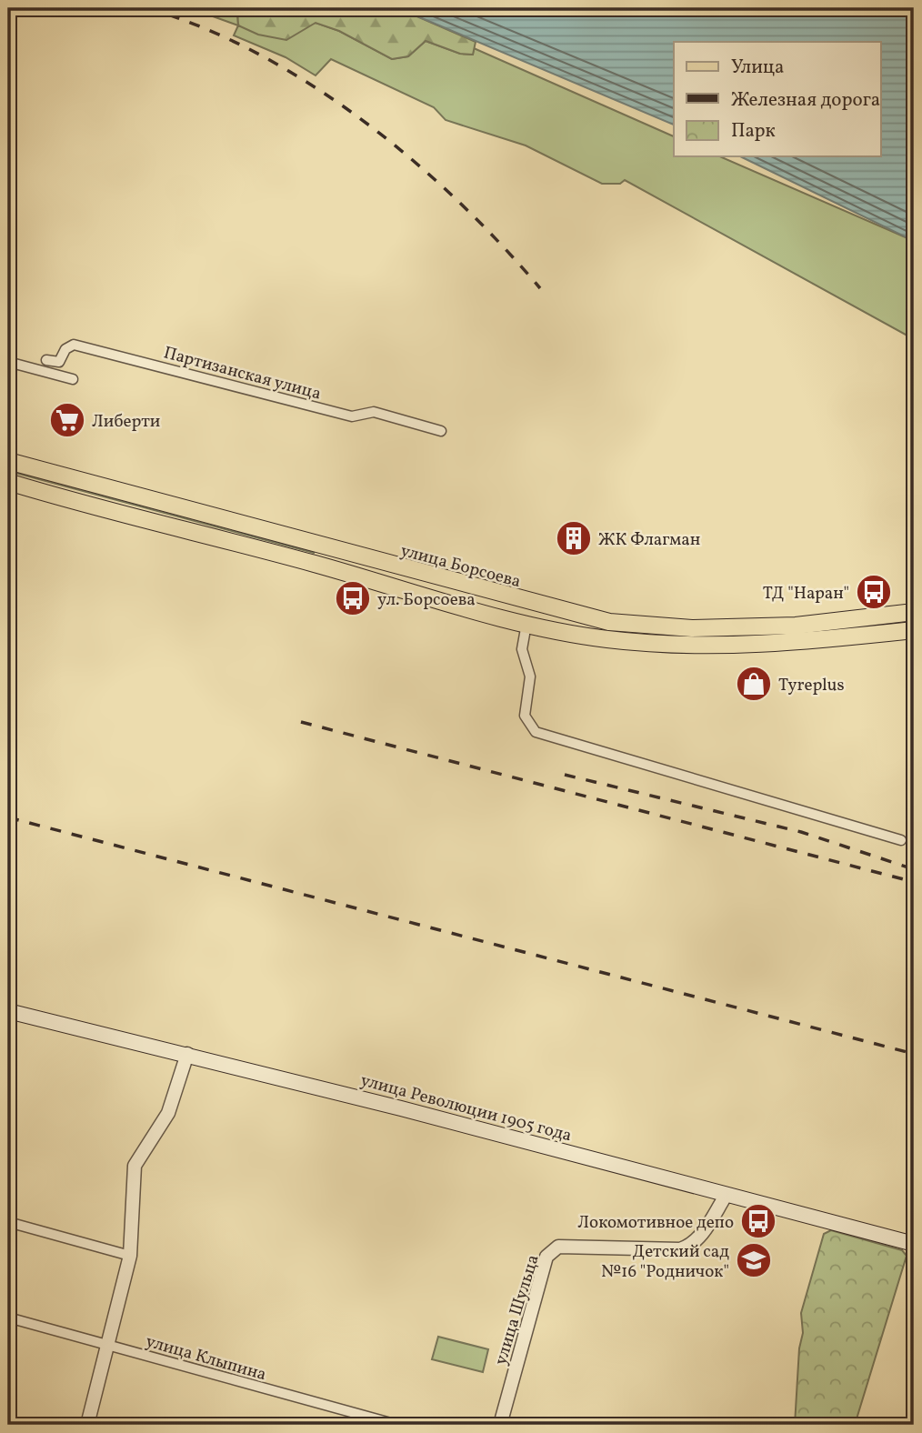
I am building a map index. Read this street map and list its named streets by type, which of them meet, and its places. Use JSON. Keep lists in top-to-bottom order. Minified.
{"streets":{"main road":["улица Борсоева","улица Революции 1905 года"],"street":["Партизанская улица","улица Шульца","улица Клыпина"]},"crossings":[["улица Революции 1905 года","улица Шульца"]],"places":{"supermarket":["Либерти"],"building":["ЖК Флагман"],"bus stop":["ТД \"Наран\"","ул. Борсоева","Локомотивное депо"],"shop":["Tyreplus"],"school or university":["Детский сад №16 \"Родничок\""]},"legend":["Улица","Железная дорога","Парк"]}
